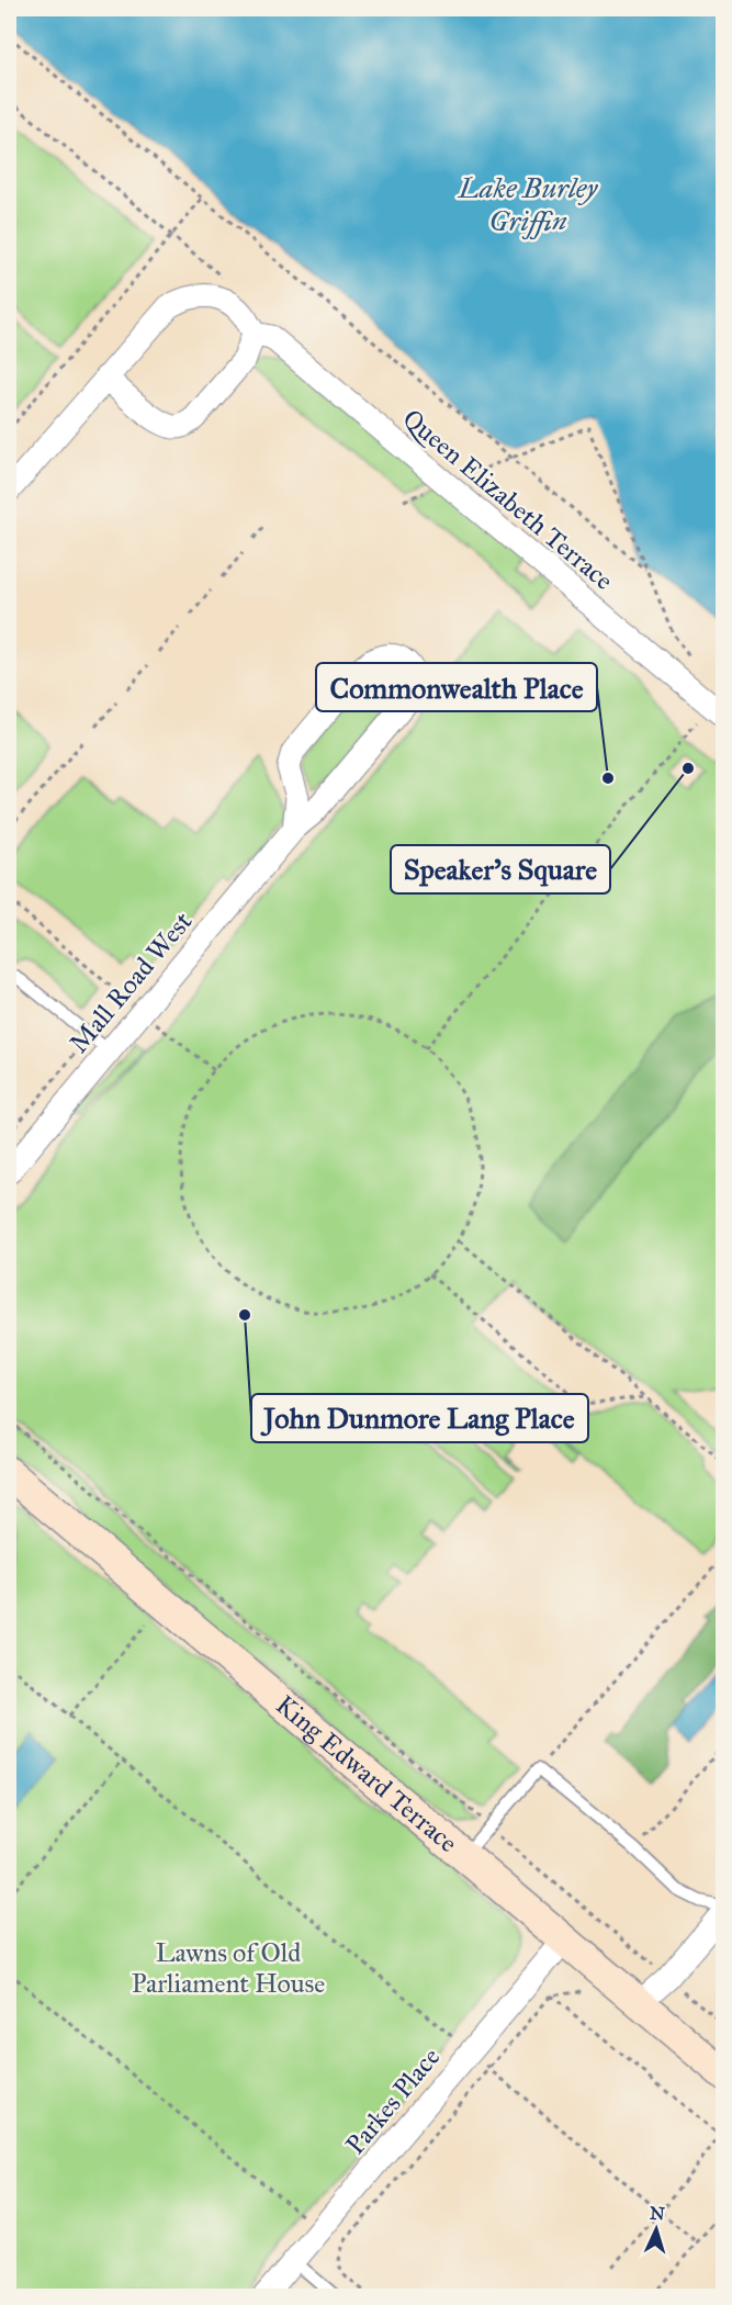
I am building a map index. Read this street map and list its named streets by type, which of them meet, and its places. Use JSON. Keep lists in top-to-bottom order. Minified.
{"streets":{"main road":["King Edward Terrace"],"street":["Queen Elizabeth Terrace","Mall Road West","Parkes Place"]},"crossings":[["King Edward Terrace","Parkes Place"]],"water":["Lake Burley Griffin"],"parks":["Lawns of Old Parliament House"],"places":["Speaker’s Square","Commonwealth Place","John Dunmore Lang Place"],"north":"top"}
